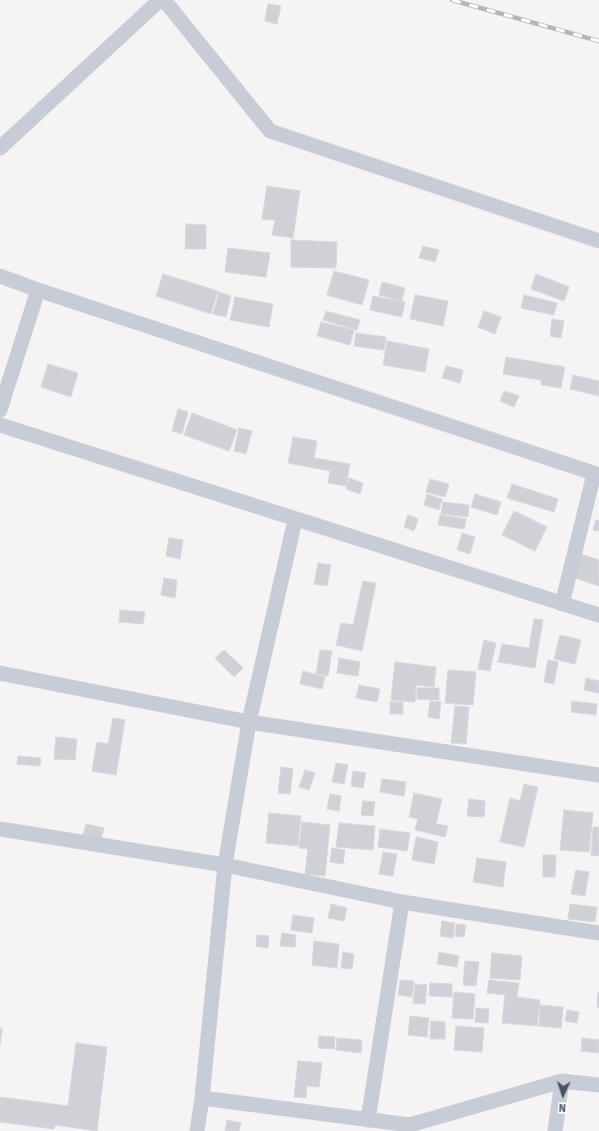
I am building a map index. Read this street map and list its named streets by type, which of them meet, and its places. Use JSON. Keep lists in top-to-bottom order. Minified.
{"north":"bottom"}
